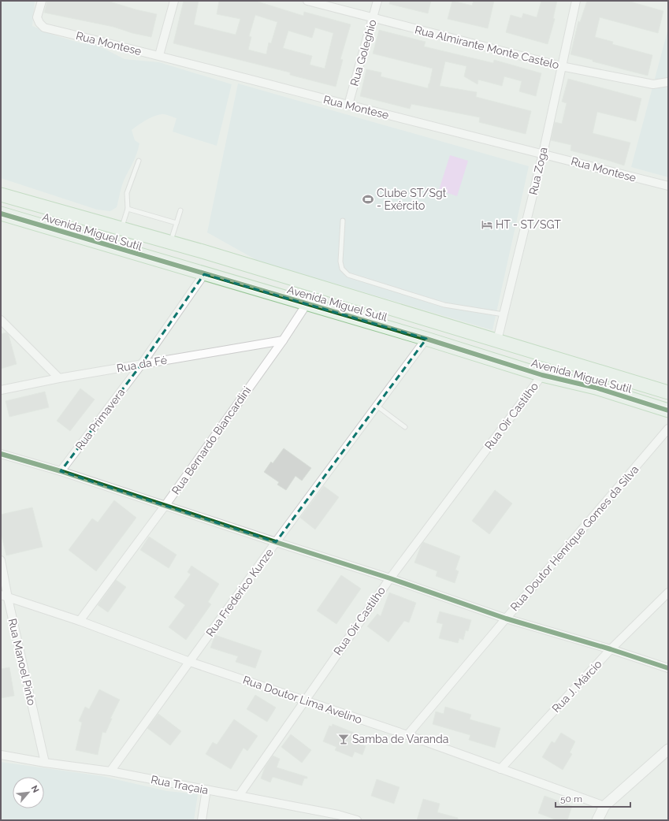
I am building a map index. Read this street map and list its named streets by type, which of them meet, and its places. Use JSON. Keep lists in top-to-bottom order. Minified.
{"streets":{"highway":["Avenida Miguel Sutil"],"street":["Rua Montese","Rua Almirante Monte Castelo","Rua Goleghio","Rua Zoga","Rua da Fé","Rua Oir Castilho","Rua Primavera","Rua Bernardo Biancardini","Rua Doutor Henrique Gomes da Silva","Rua Frederico Kunze","Rua Manoel Pinto","Rua J. Márcio","Rua Doutor Lima Avelino","Rua Traçaia"]},"crossings":[["Rua Montese","Rua Goleghio"],["Rua Montese","Rua Zoga"],["Rua Almirante Monte Castelo","Rua Goleghio"],["Rua Almirante Monte Castelo","Rua Zoga"],["Rua Zoga","Avenida Miguel Sutil"],["Avenida Miguel Sutil","Rua Oir Castilho"],["Avenida Miguel Sutil","Rua Primavera"],["Avenida Miguel Sutil","Rua Bernardo Biancardini"],["Avenida Miguel Sutil","Rua Frederico Kunze"],["Rua da Fé","Rua Primavera"],["Rua da Fé","Rua Bernardo Biancardini"],["Rua Oir Castilho","Rua Doutor Lima Avelino"],["Rua Oir Castilho","Rua Traçaia"],["Rua Bernardo Biancardini","Rua Doutor Lima Avelino"],["Rua Doutor Henrique Gomes da Silva","Rua Doutor Lima Avelino"],["Rua Frederico Kunze","Rua Doutor Lima Avelino"],["Rua Frederico Kunze","Rua Traçaia"],["Rua Manoel Pinto","Rua Doutor Lima Avelino"],["Rua Manoel Pinto","Rua Traçaia"],["Rua J. Márcio","Rua Doutor Lima Avelino"]],"places":{"sports":["Clube ST/Sgt - Exército"],"hotel":["HT - ST/SGT"],"bar":["Samba de Varanda"]},"scale_bar":"50 m","north":"top right"}
